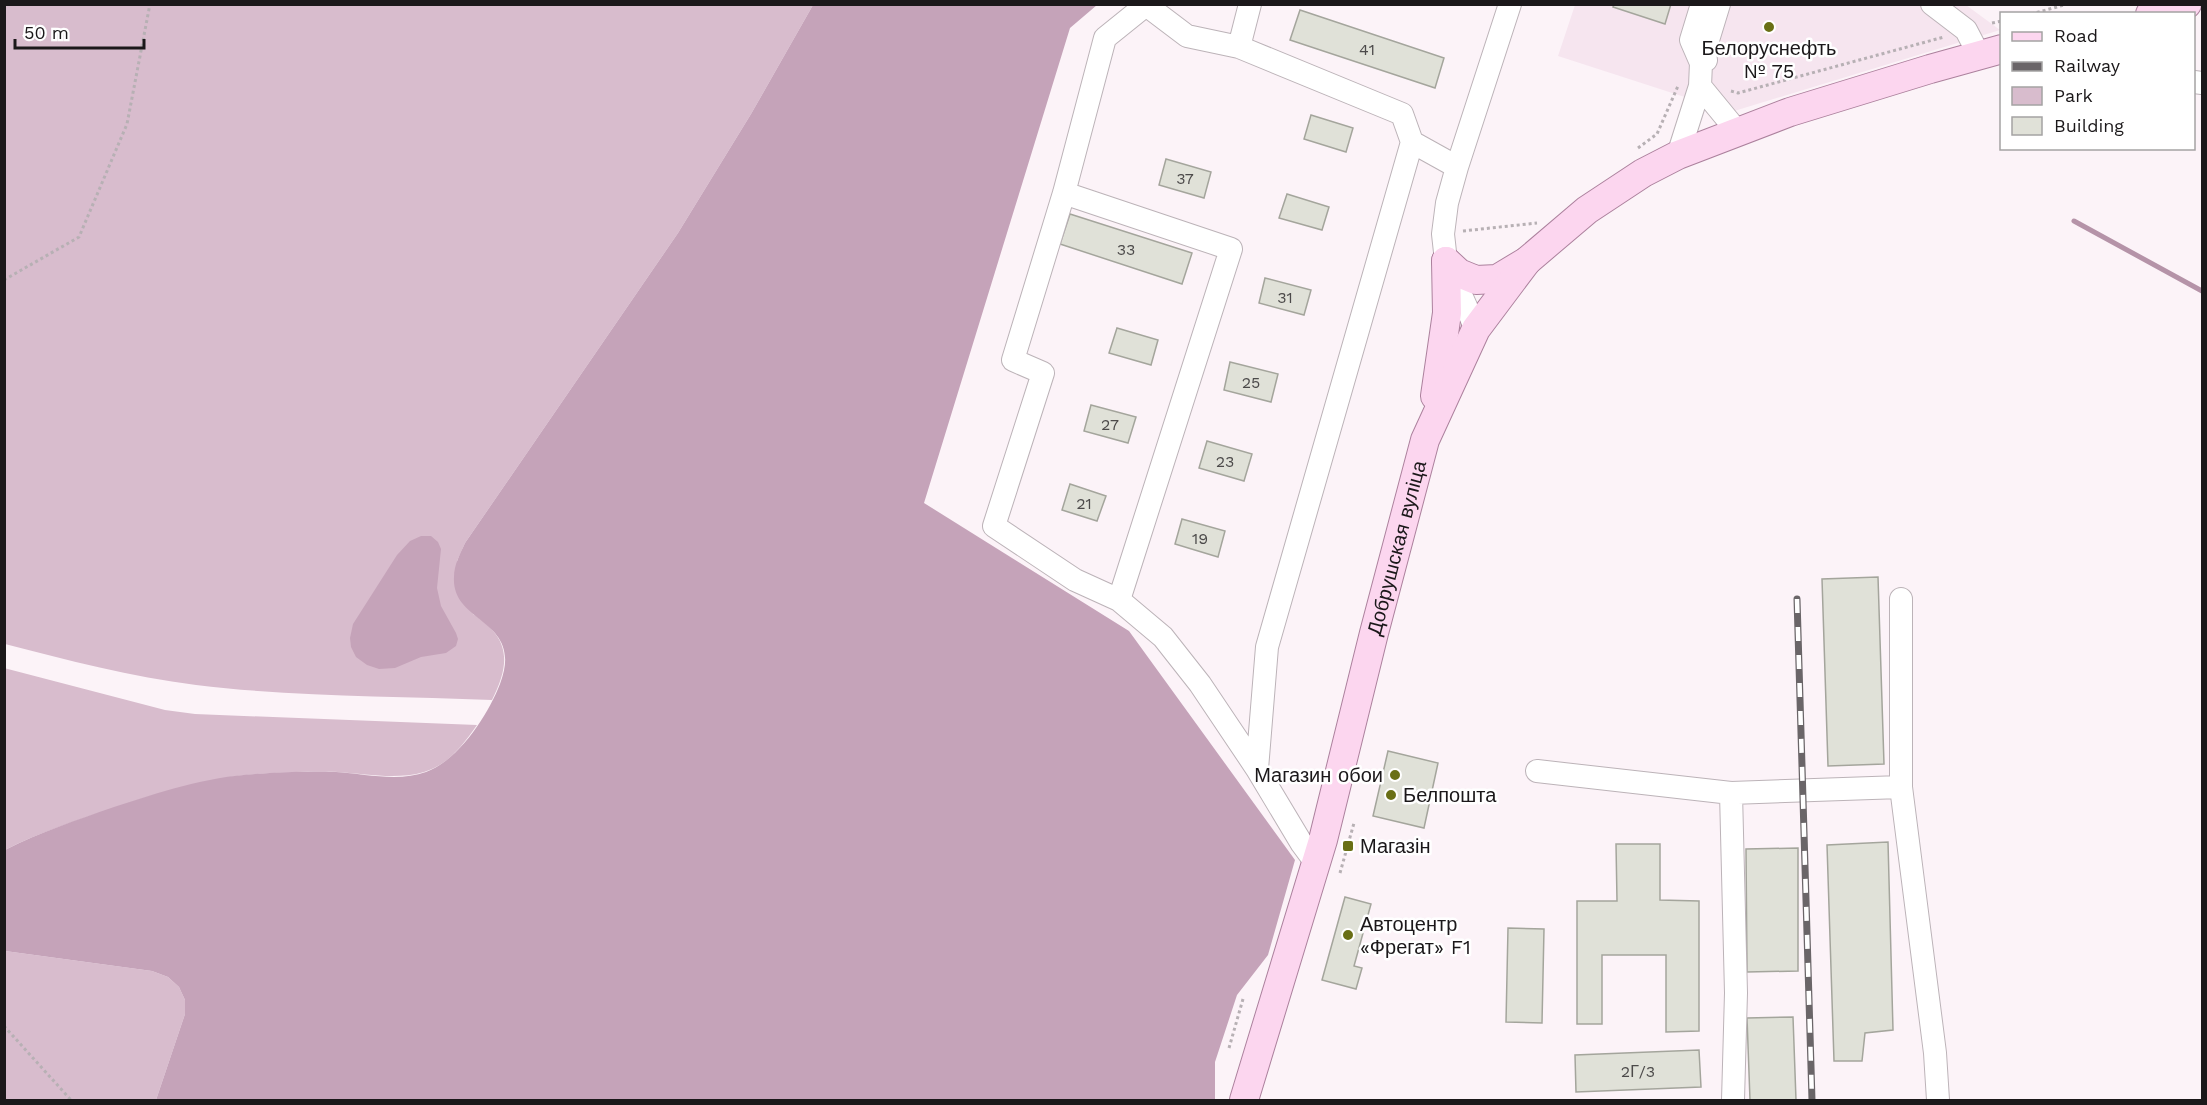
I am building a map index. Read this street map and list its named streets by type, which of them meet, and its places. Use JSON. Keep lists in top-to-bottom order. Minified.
{"streets":{"main road":["Добрушская вуліца"]},"places":{"other":["Белоруснефть № 75","Магазин обои","Белпошта","Автоцентр «Фрегат» F1"],"transit":["Магазін"]},"house_numbers":["41","37","33","31","25","27","23","21","19","2Г/3"],"legend":["Road","Railway","Park","Building"],"scale_bar":"50 m"}
